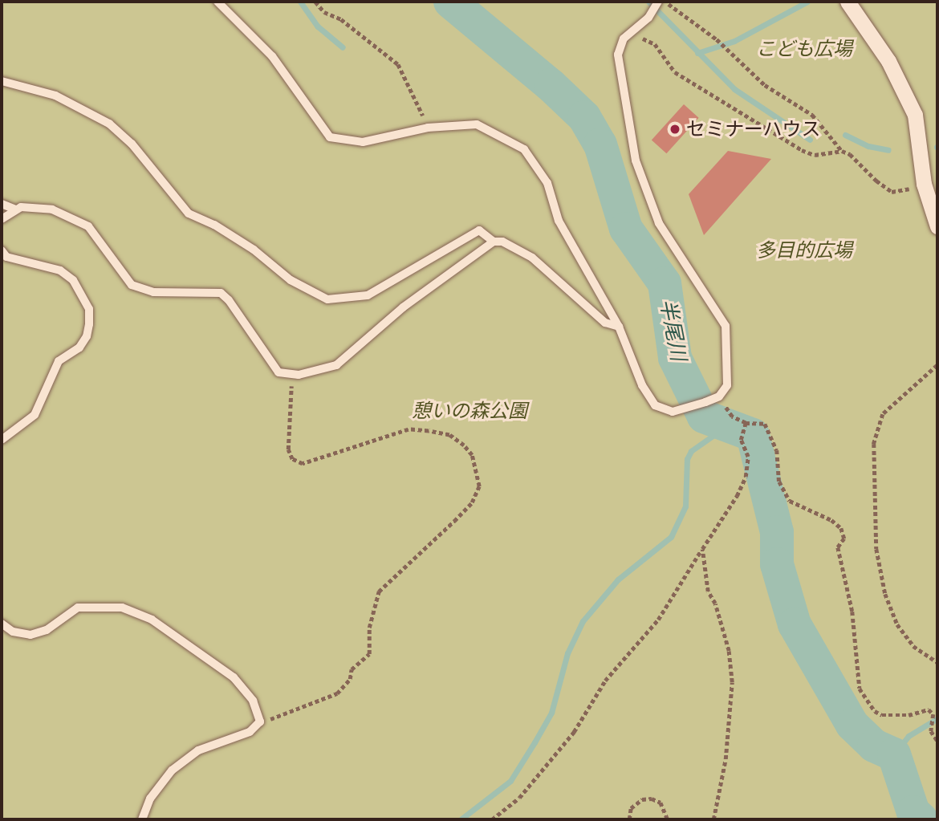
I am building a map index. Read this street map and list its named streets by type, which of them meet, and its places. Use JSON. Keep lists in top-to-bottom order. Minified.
{"water":["半尾川"],"parks":["こども広場","多目的広場","憩いの森公園"],"places":["セミナーハウス"]}
